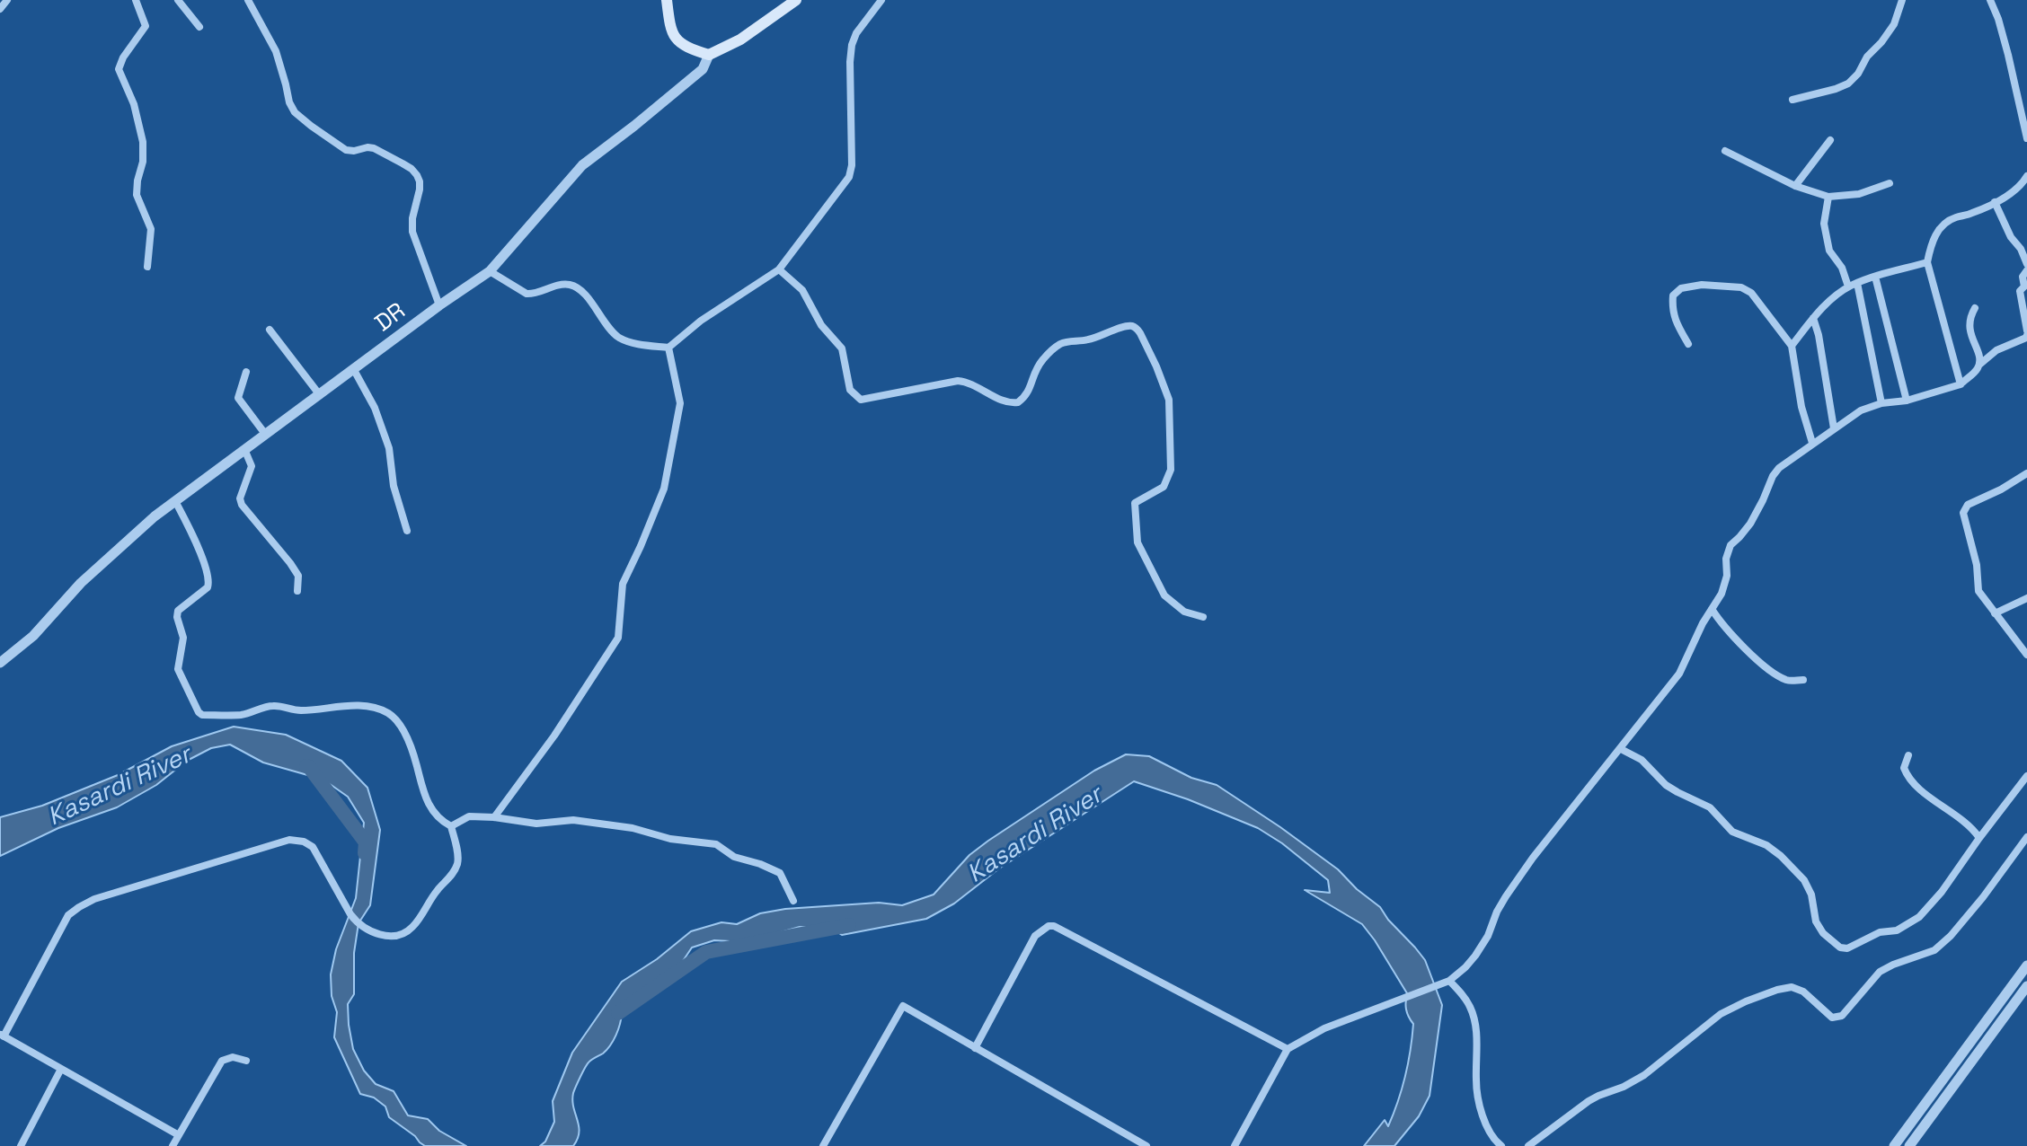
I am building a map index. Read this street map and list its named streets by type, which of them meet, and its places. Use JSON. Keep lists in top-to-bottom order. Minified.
{"streets":{"main road":["DR"]},"water":["Kasardi River"]}
